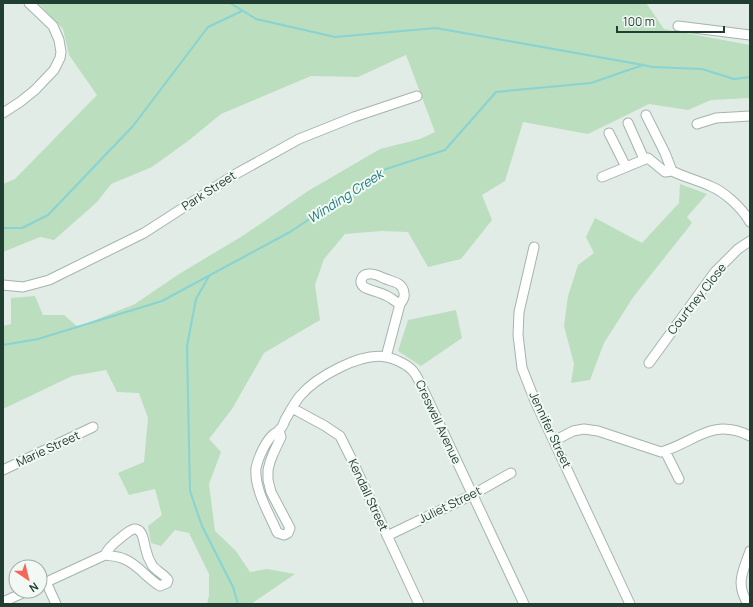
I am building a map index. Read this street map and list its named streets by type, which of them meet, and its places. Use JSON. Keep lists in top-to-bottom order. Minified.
{"streets":{"street":["Park Street","Courtney Close","Creswell Avenue","Jennifer Street","Marie Street","Kendall Street","Juliet Street"]},"crossings":[["Creswell Avenue","Kendall Street"],["Creswell Avenue","Juliet Street"],["Kendall Street","Juliet Street"]],"water":["Winding Creek"],"scale_bar":"100 m","north":"bottom right"}
